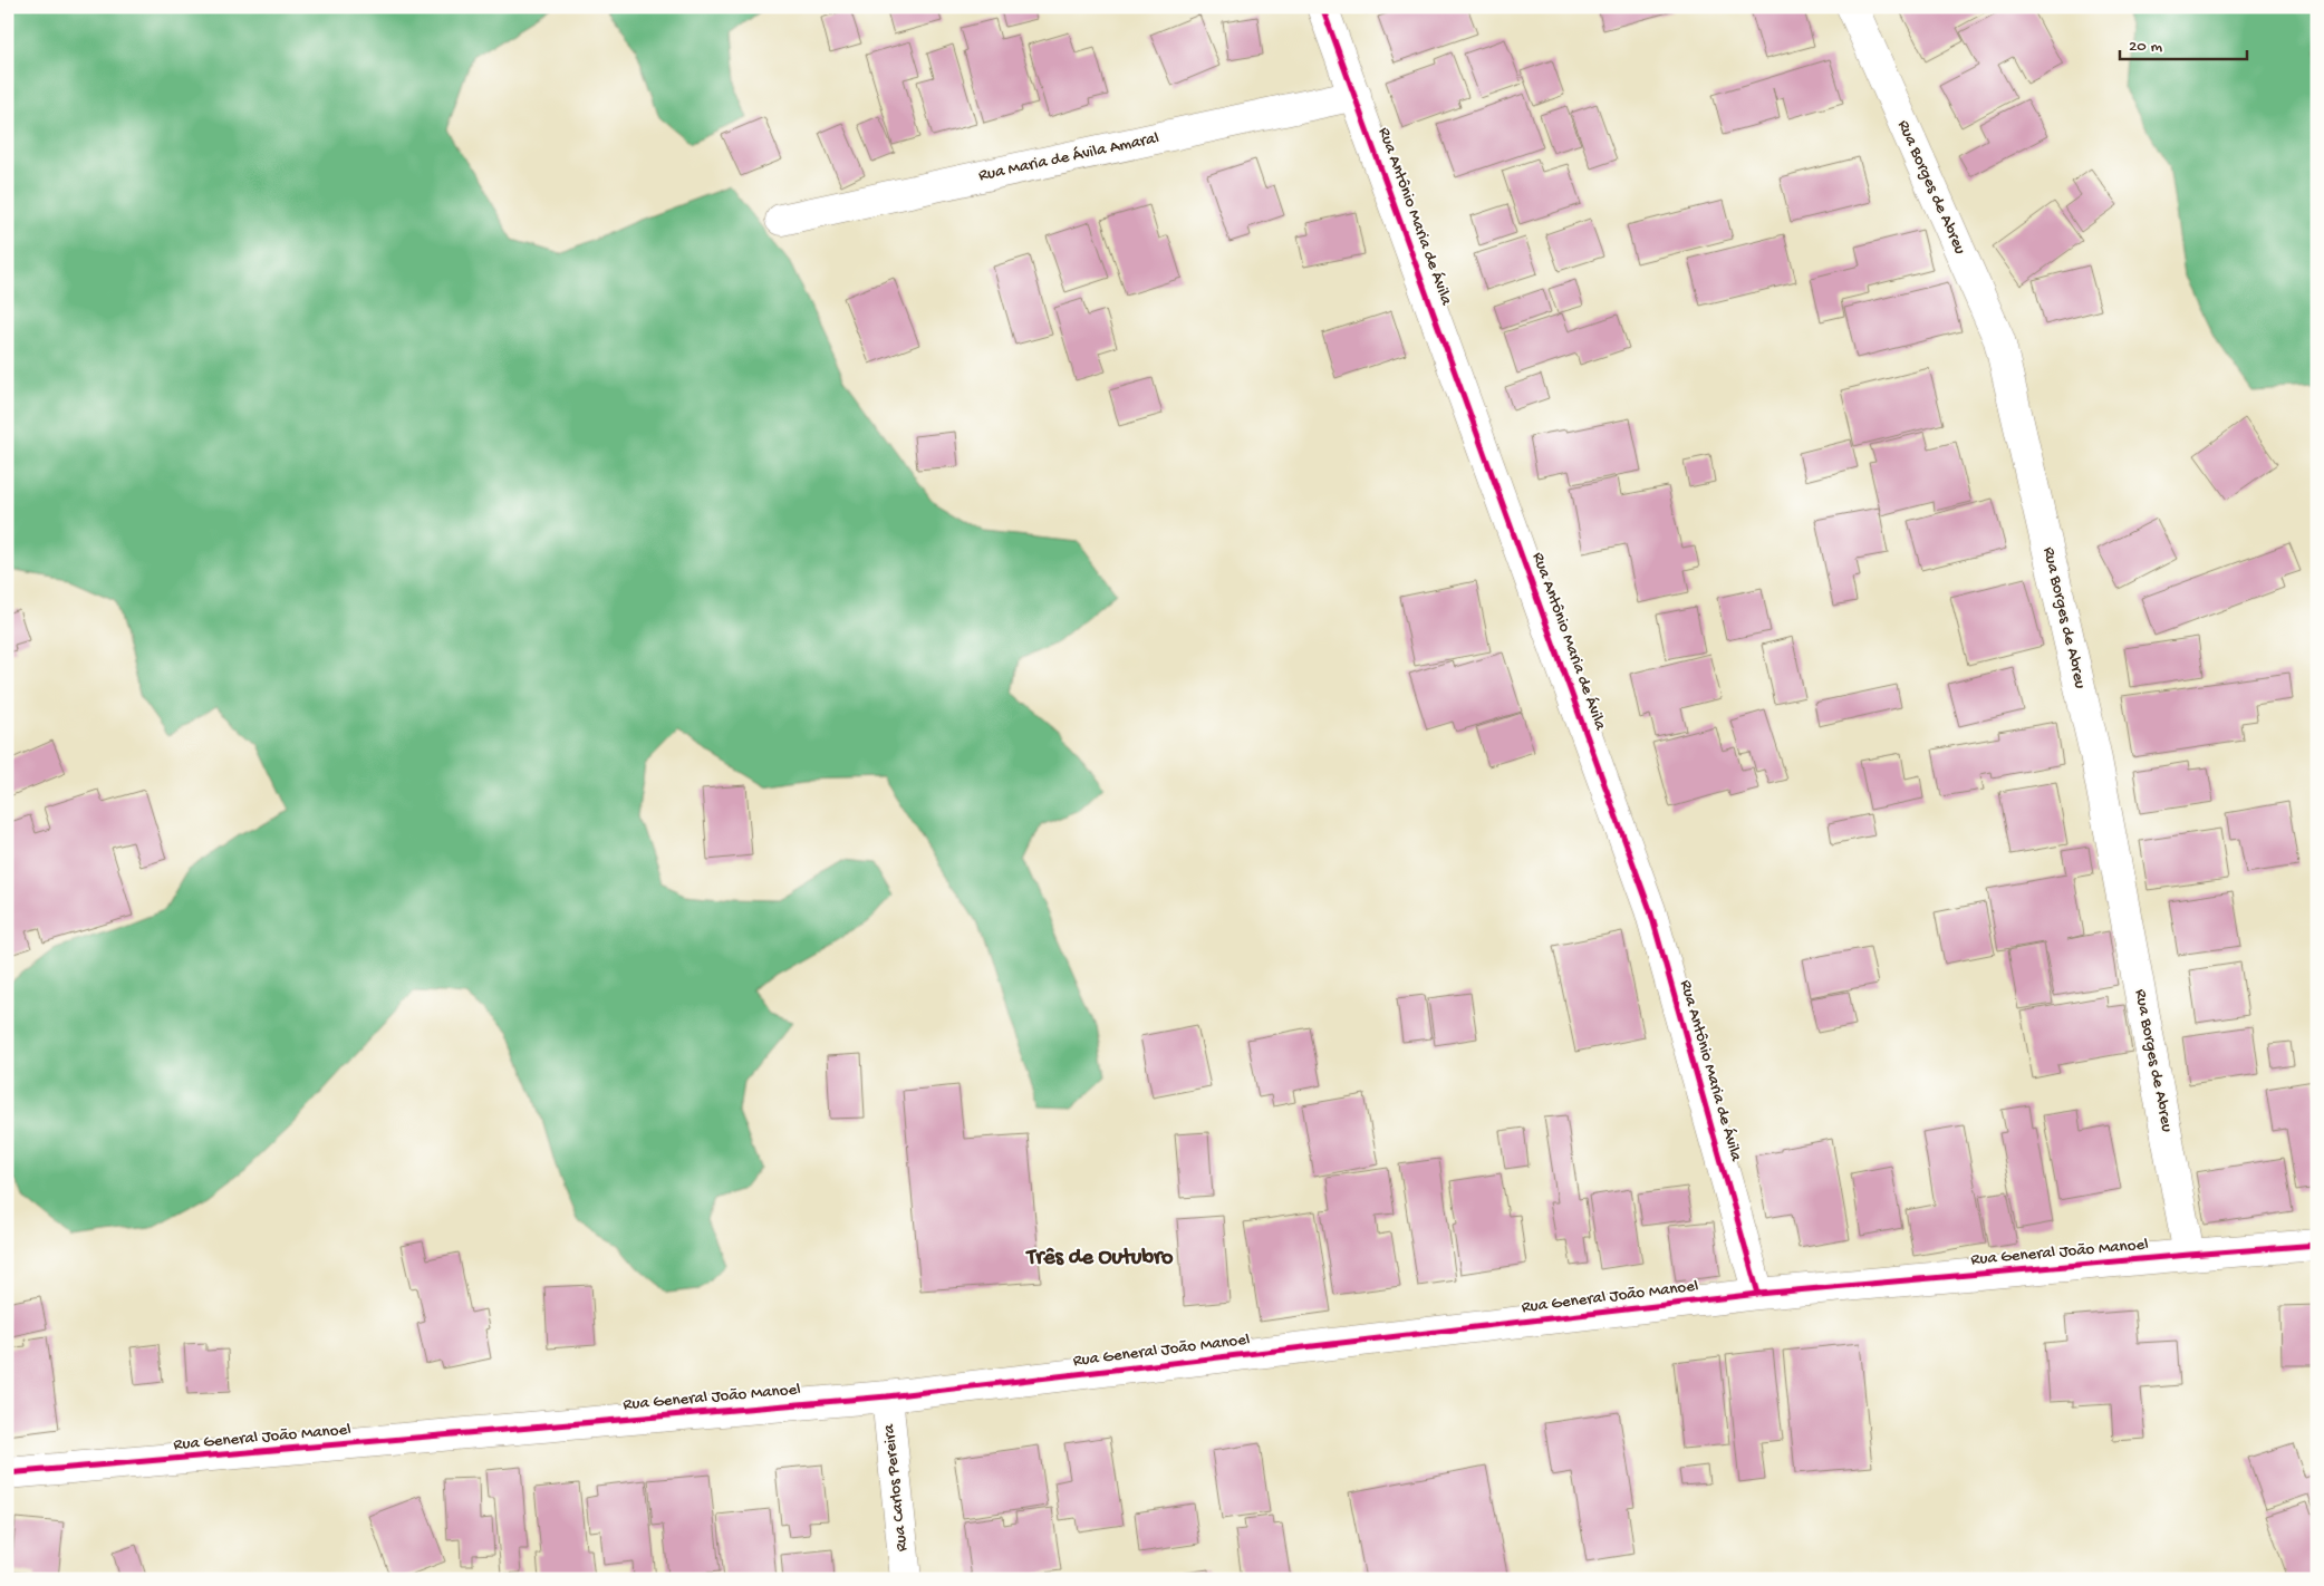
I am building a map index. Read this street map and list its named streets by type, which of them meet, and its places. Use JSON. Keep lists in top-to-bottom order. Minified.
{"streets":{"street":["Rua Maria de Ávila Amaral","Rua Borges de Abreu","Rua Antônio Maria de Ávila","Rua General João Manoel","Rua Carlos Pereira"]},"crossings":[["Rua Maria de Ávila Amaral","Rua Antônio Maria de Ávila"],["Rua Borges de Abreu","Rua General João Manoel"],["Rua Antônio Maria de Ávila","Rua General João Manoel"],["Rua General João Manoel","Rua Carlos Pereira"]],"districts":["Três de Outubro"],"scale_bar":"20 m"}
